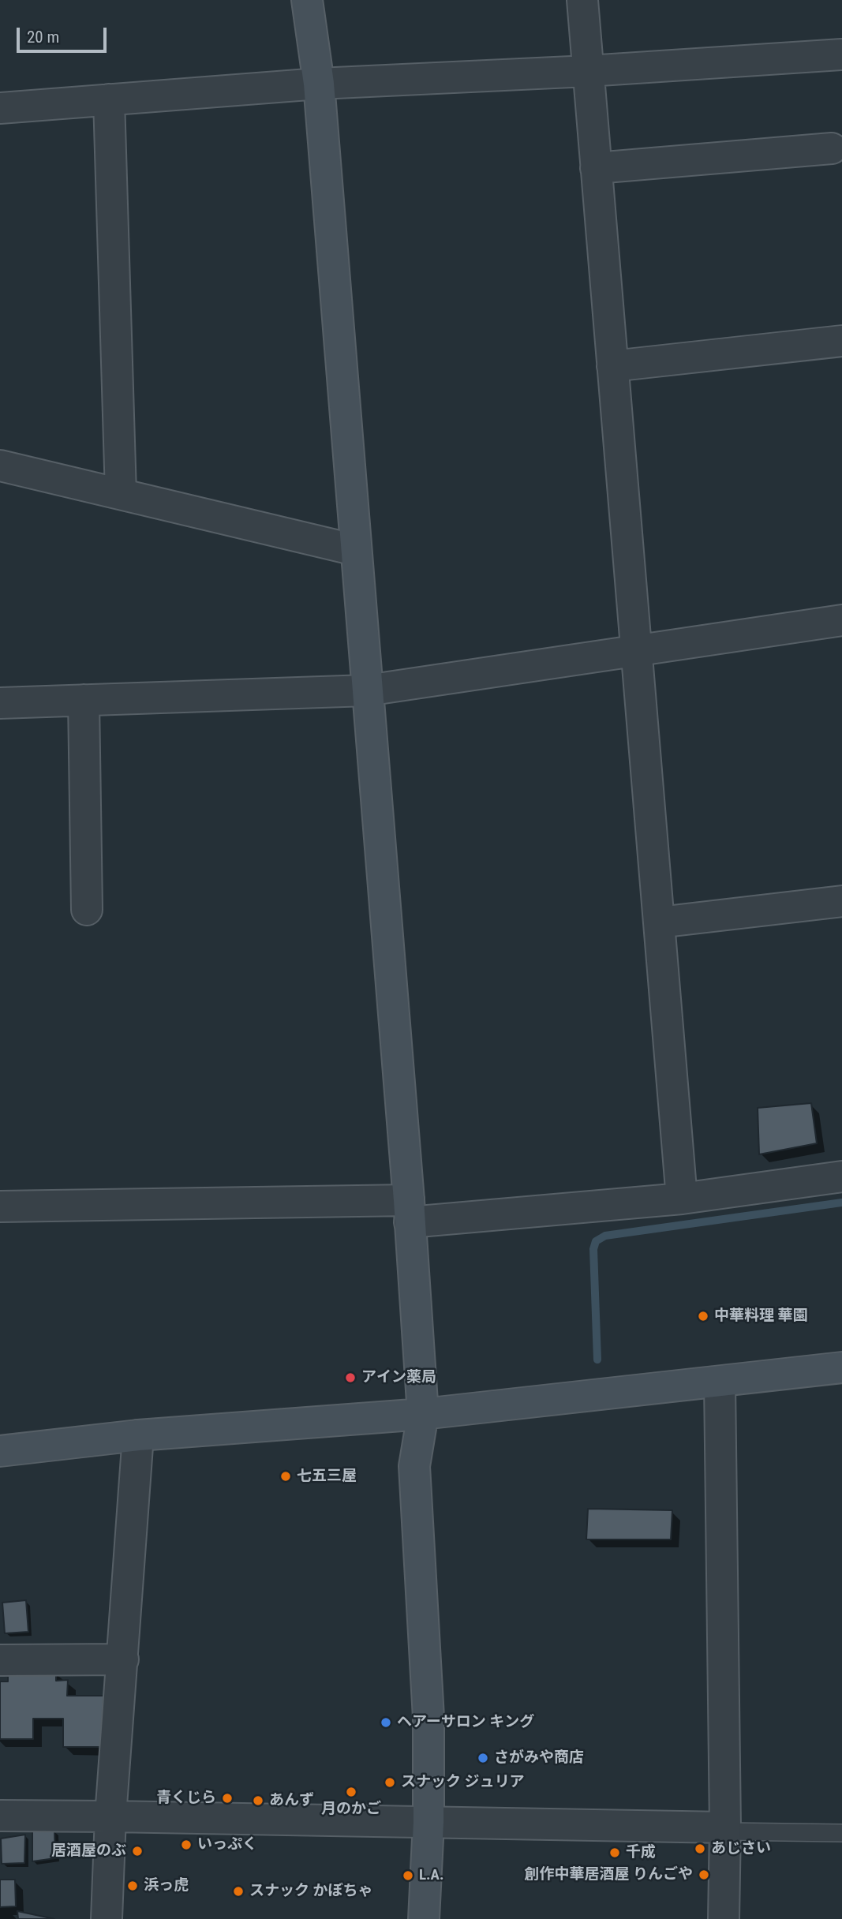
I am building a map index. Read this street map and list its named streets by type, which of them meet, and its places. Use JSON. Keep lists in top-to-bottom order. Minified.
{"places":["中華料理 華園","アイン薬局","七五三屋","ヘアーサロン キング","さがみや商店","スナック ジュリア","月のかご","青くじら","あんず","いっぷく","あじさい","居酒屋のぶ","千成","創作中華居酒屋 りんごや","L.A.","浜っ虎","スナック かぼちゃ"],"scale_bar":"20 m"}
